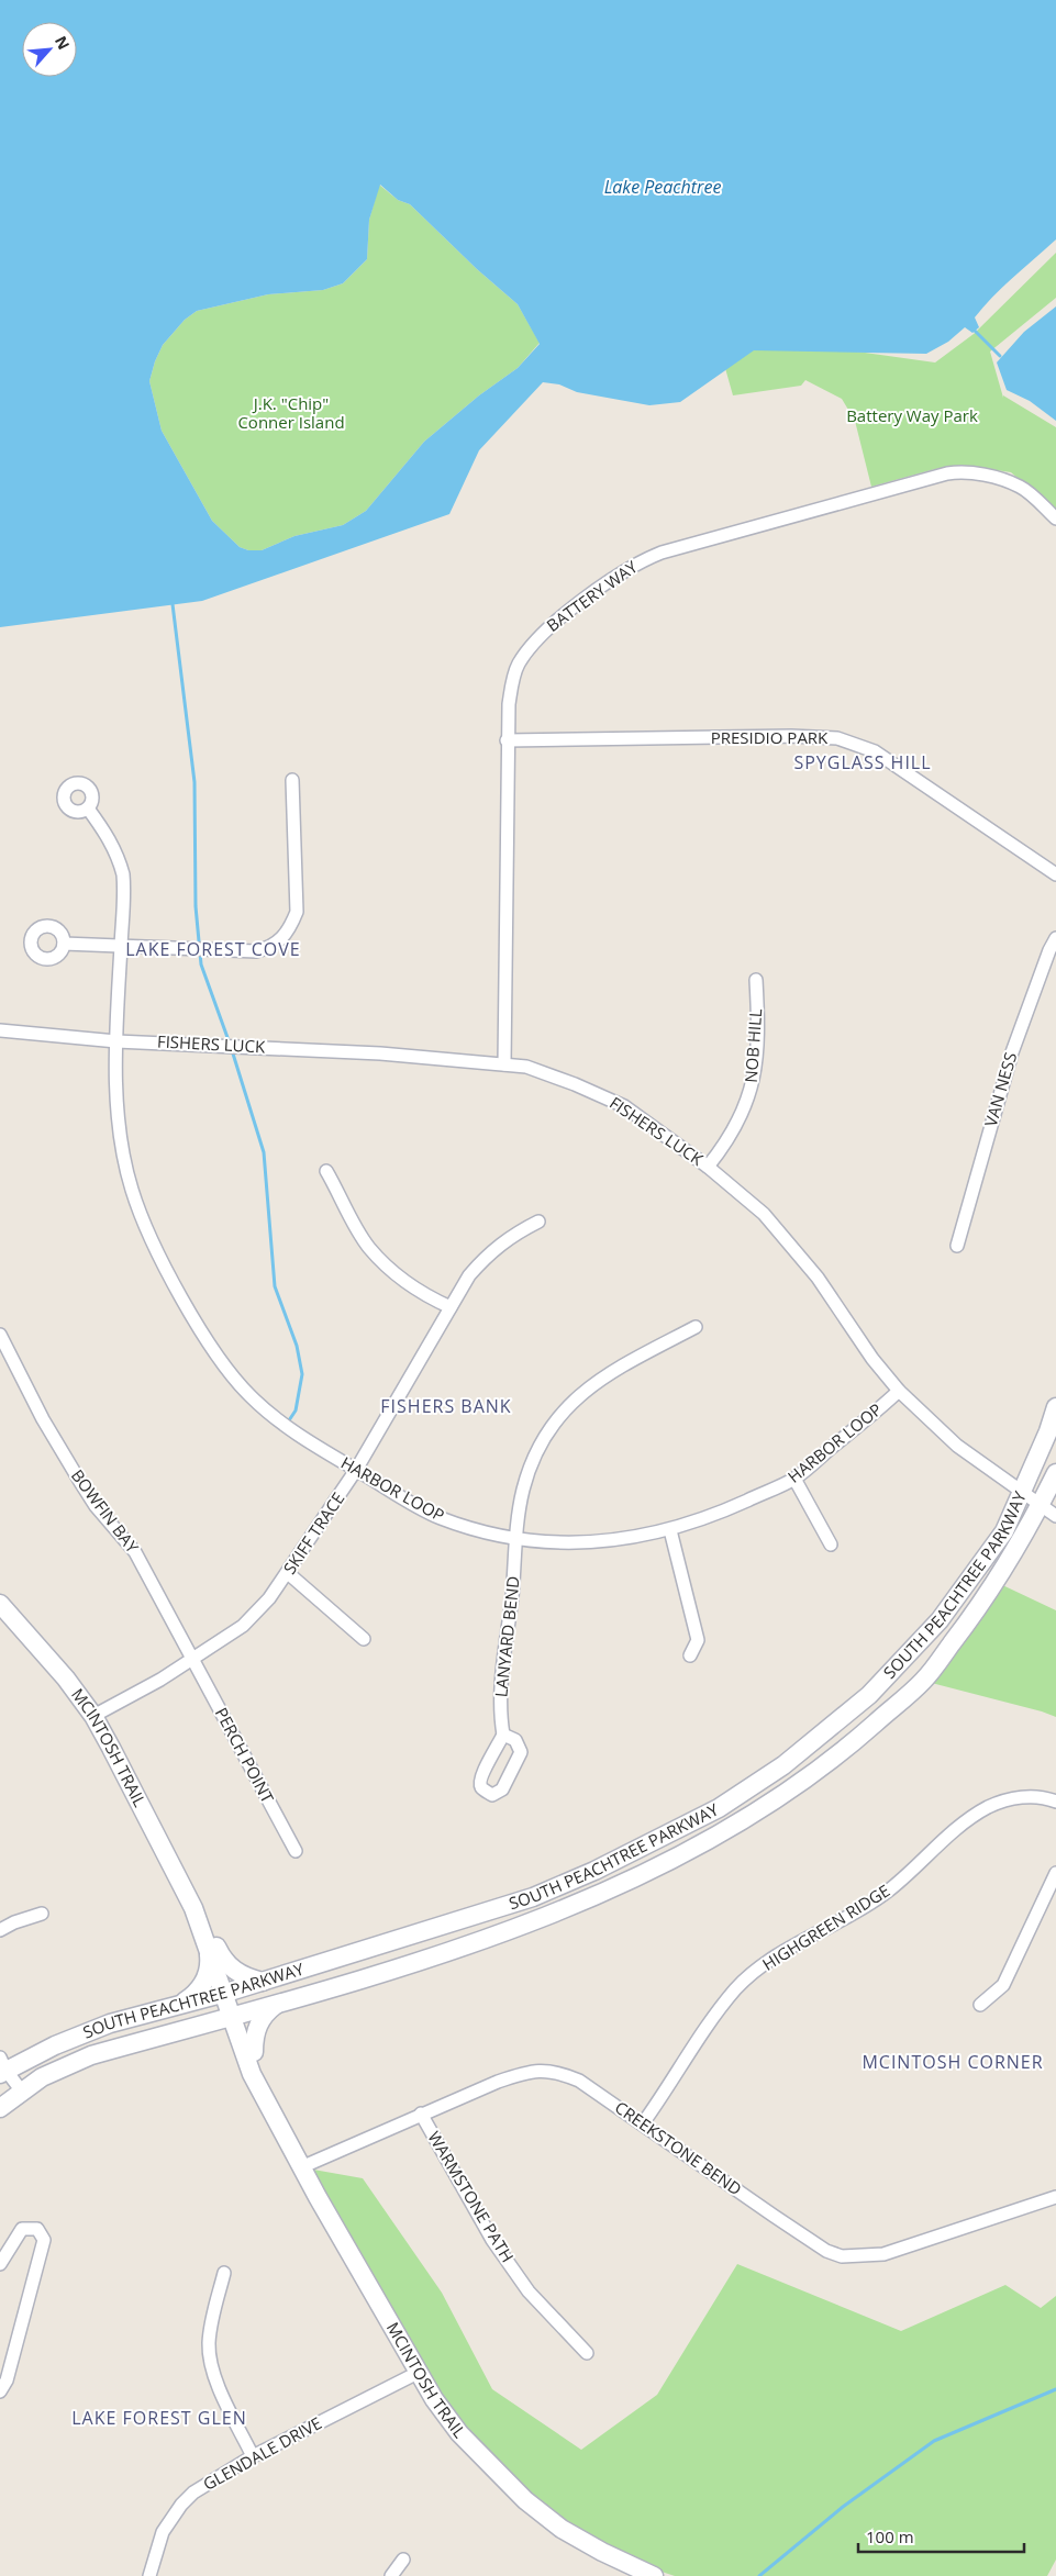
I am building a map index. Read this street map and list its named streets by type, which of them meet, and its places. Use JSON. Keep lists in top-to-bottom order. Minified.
{"streets":{"main road":["SOUTH PEACHTREE PARKWAY","MCINTOSH TRAIL"],"street":["BATTERY WAY","PRESIDIO PARK","FISHERS LUCK","NOB HILL","VAN NESS","HARBOR LOOP","BOWFIN BAY","SKIFF TRACE","LANYARD BEND","PERCH POINT","HIGHGREEN RIDGE","CREEKSTONE BEND","WARMSTONE PATH","GLENDALE DRIVE"]},"crossings":[["BATTERY WAY","PRESIDIO PARK"],["BATTERY WAY","FISHERS LUCK"],["FISHERS LUCK","NOB HILL"],["FISHERS LUCK","HARBOR LOOP"],["FISHERS LUCK","SOUTH PEACHTREE PARKWAY"],["HARBOR LOOP","SKIFF TRACE"],["HARBOR LOOP","LANYARD BEND"],["BOWFIN BAY","SKIFF TRACE"],["BOWFIN BAY","PERCH POINT"],["SKIFF TRACE","MCINTOSH TRAIL"],["SKIFF TRACE","PERCH POINT"],["SOUTH PEACHTREE PARKWAY","MCINTOSH TRAIL"],["MCINTOSH TRAIL","CREEKSTONE BEND"],["MCINTOSH TRAIL","GLENDALE DRIVE"],["HIGHGREEN RIDGE","CREEKSTONE BEND"],["CREEKSTONE BEND","WARMSTONE PATH"]],"districts":["SPYGLASS HILL","LAKE FOREST COVE","FISHERS BANK","MCINTOSH CORNER","LAKE FOREST GLEN"],"water":["Lake Peachtree"],"parks":["J.K. \"Chip\" Conner Island","Battery Way Park"],"scale_bar":"100 m","north":"top right"}
